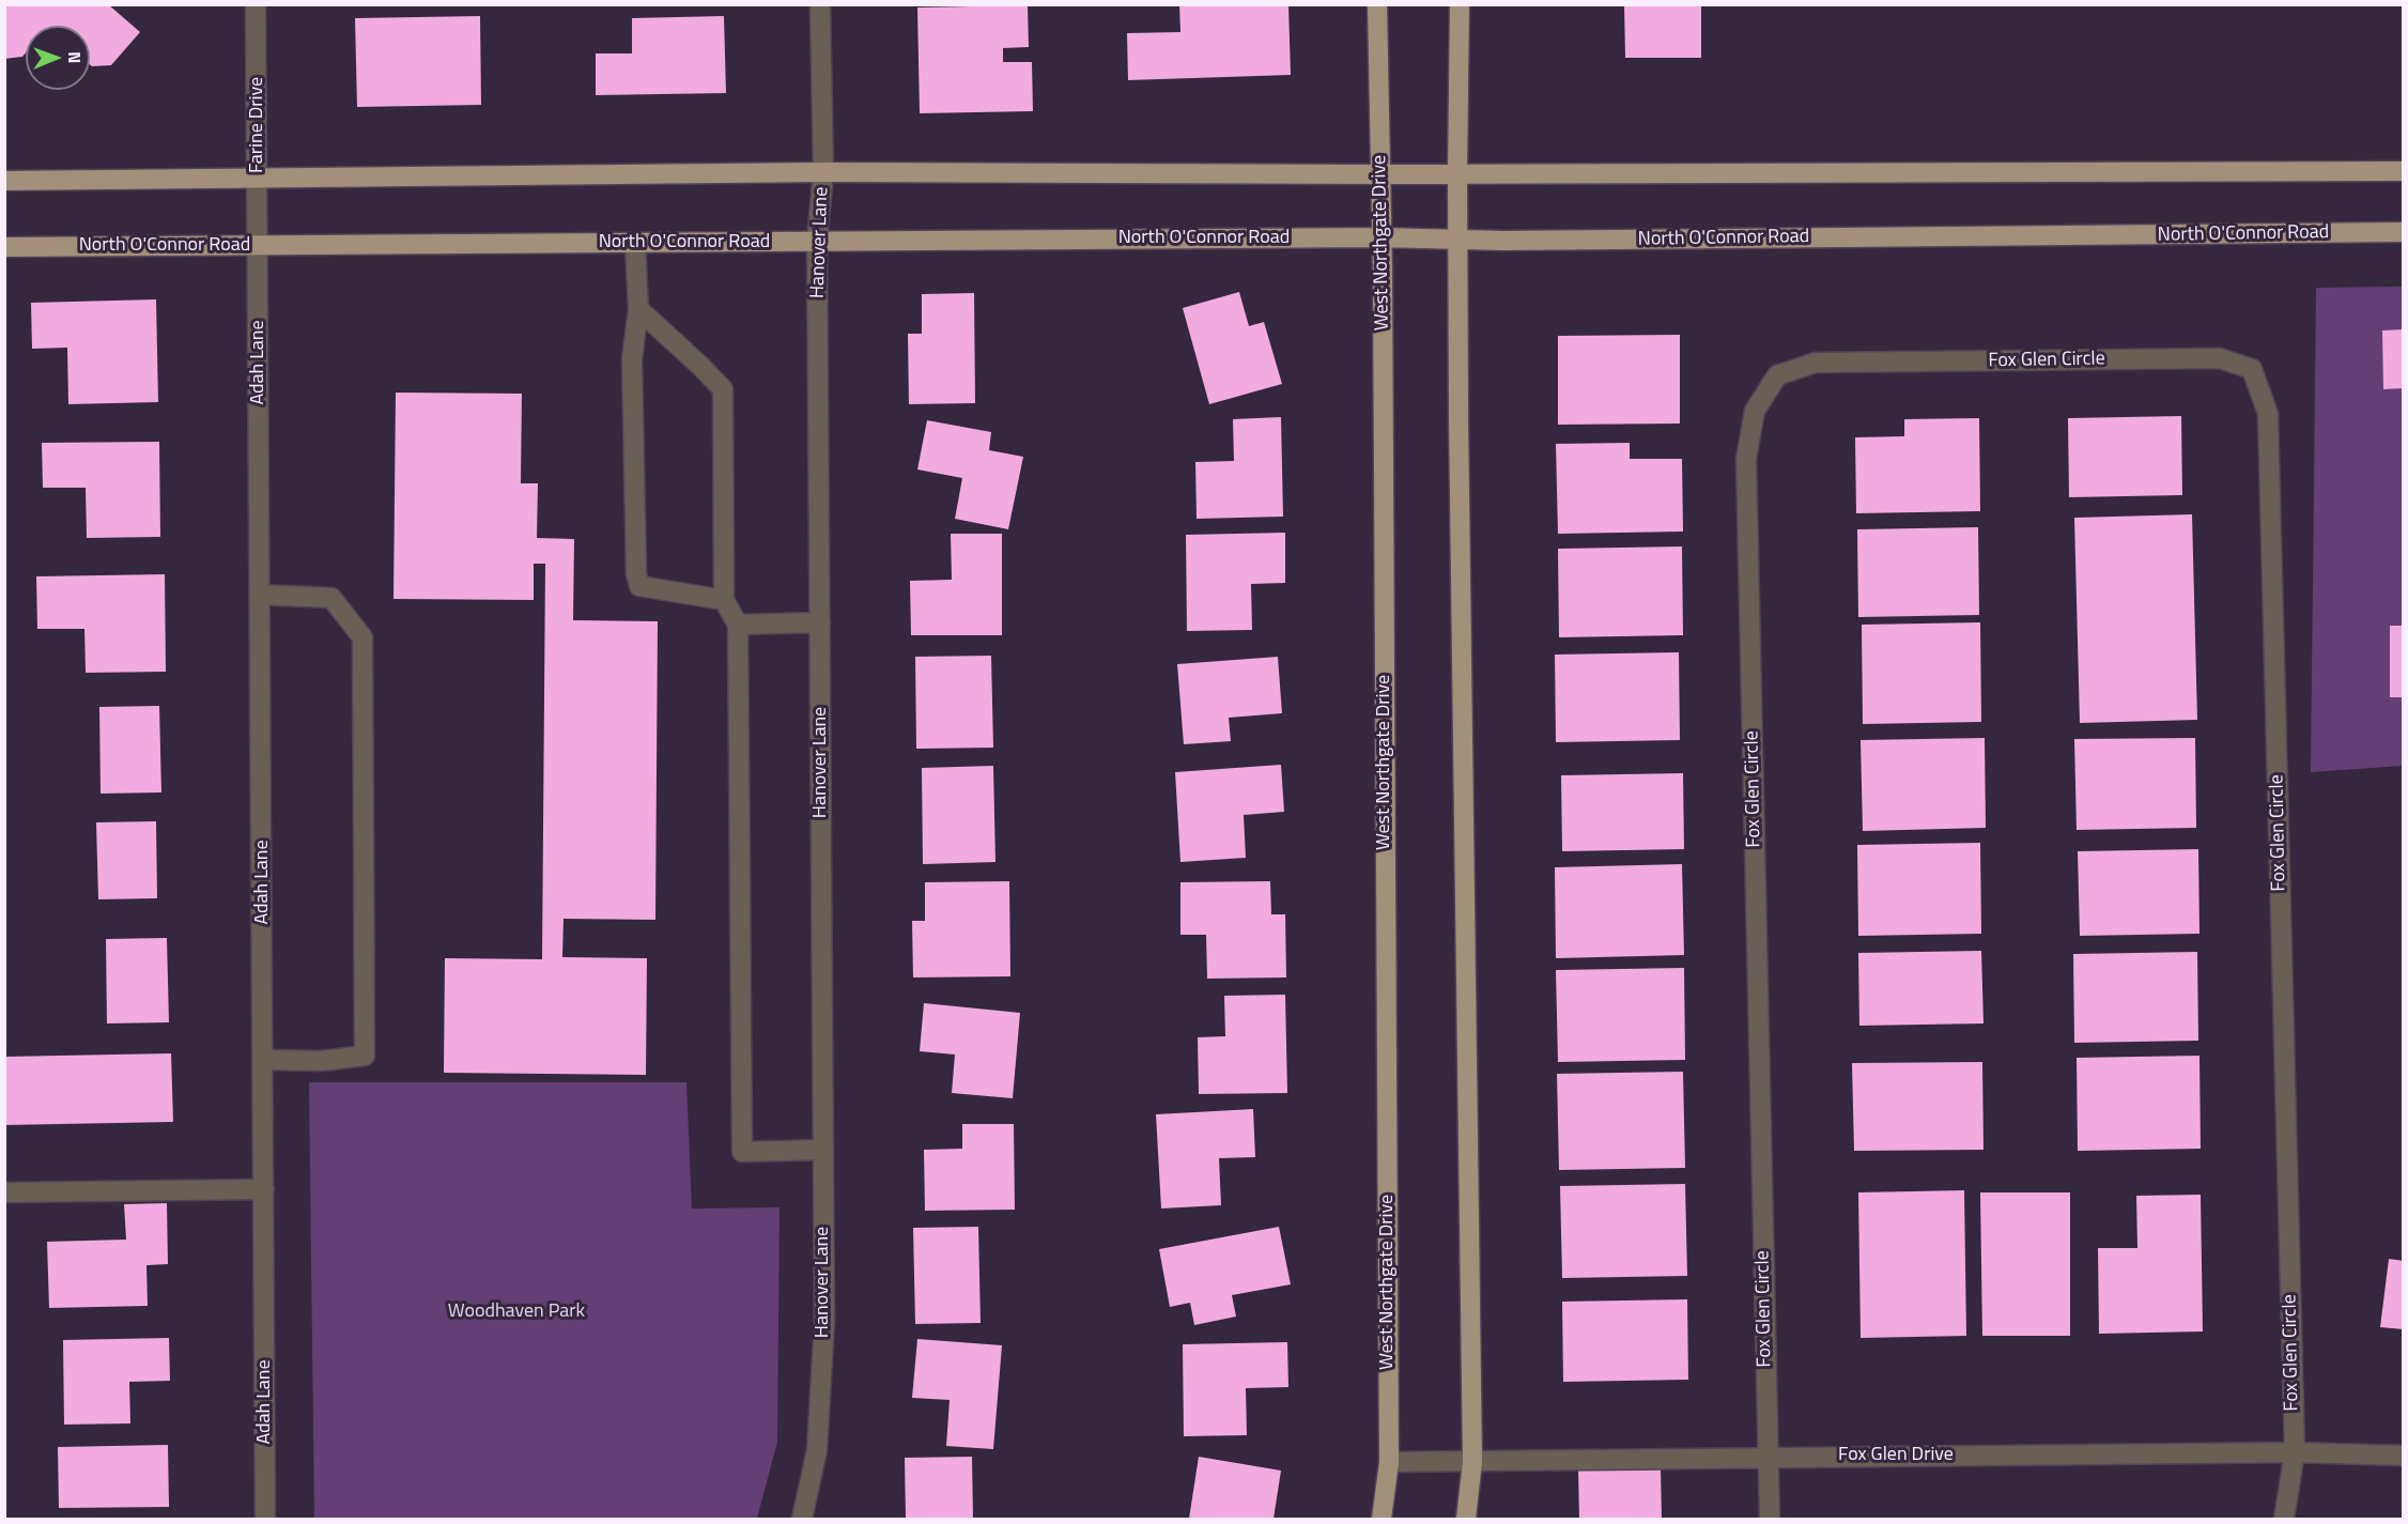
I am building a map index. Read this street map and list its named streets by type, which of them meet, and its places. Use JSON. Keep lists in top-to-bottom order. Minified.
{"streets":{"main road":["North O'Connor Road","West Northgate Drive"],"street":["Farine Drive","Hanover Lane","Fox Glen Circle","Adah Lane","Fox Glen Drive"]},"crossings":[["Farine Drive","North O'Connor Road"],["Farine Drive","Adah Lane"],["North O'Connor Road","Hanover Lane"],["North O'Connor Road","West Northgate Drive"],["North O'Connor Road","Adah Lane"],["West Northgate Drive","Fox Glen Drive"],["Fox Glen Circle","Fox Glen Drive"]],"parks":["Woodhaven Park"],"north":"right"}
